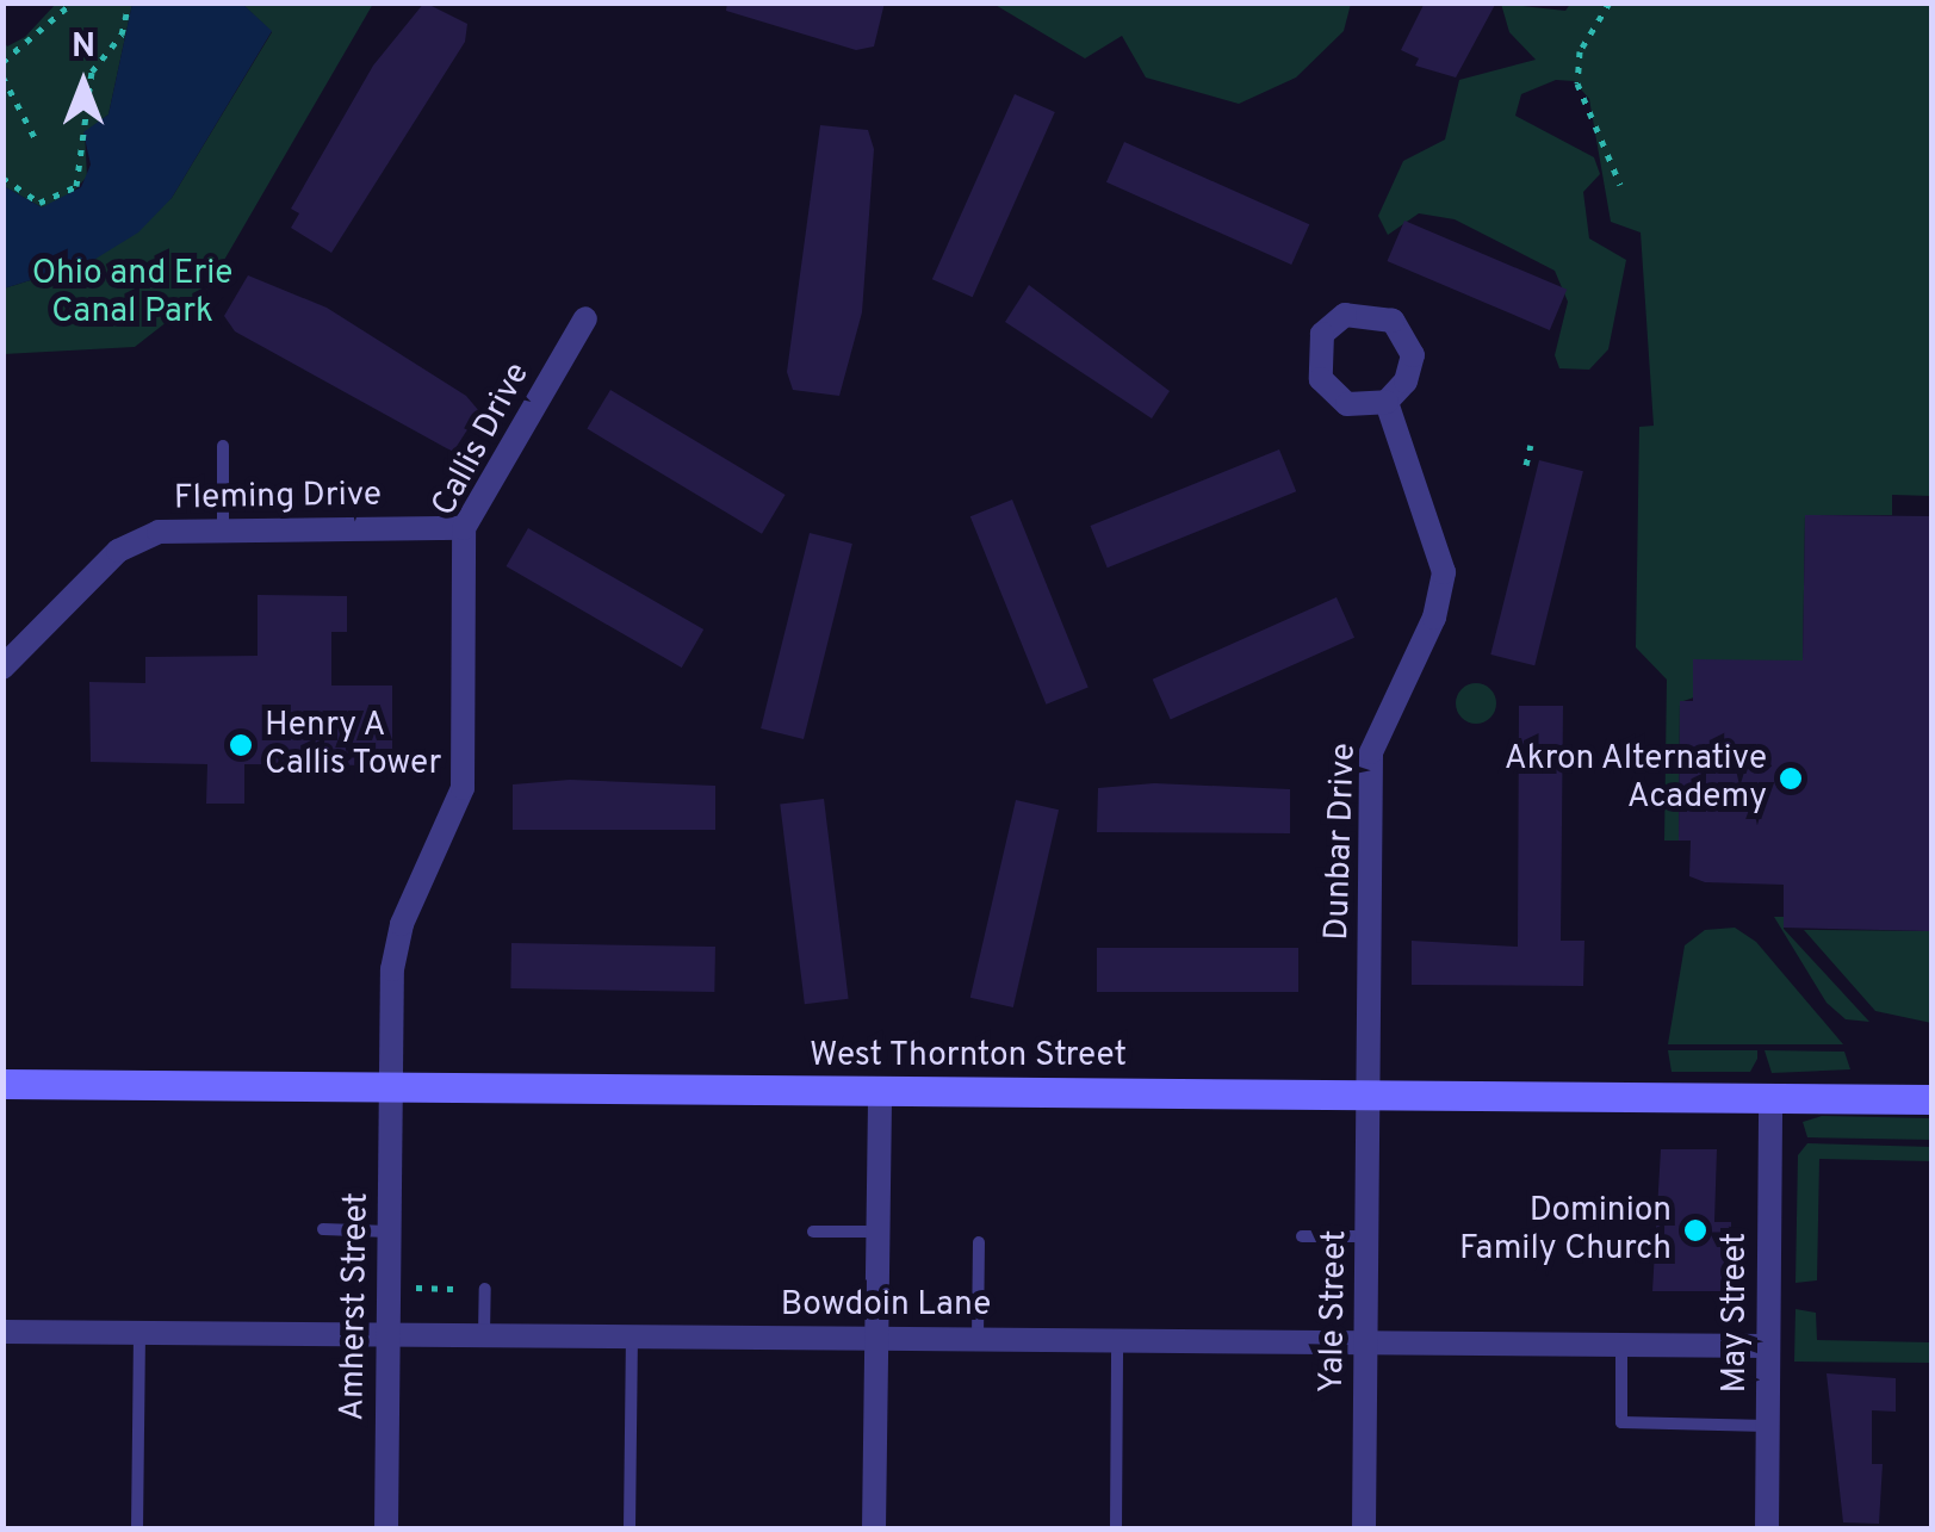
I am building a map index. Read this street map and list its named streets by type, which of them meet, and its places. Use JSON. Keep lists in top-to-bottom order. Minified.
{"streets":{"main road":["West Thornton Street"],"street":["Callis Drive","Fleming Drive","Dunbar Drive","Bowdoin Lane","Amherst Street","Yale Street","May Street"]},"crossings":[["Callis Drive","Fleming Drive"],["Callis Drive","West Thornton Street"],["Callis Drive","Amherst Street"],["Dunbar Drive","West Thornton Street"],["Dunbar Drive","Yale Street"],["West Thornton Street","Amherst Street"],["West Thornton Street","Yale Street"],["West Thornton Street","May Street"],["Bowdoin Lane","Amherst Street"],["Bowdoin Lane","Yale Street"],["Bowdoin Lane","May Street"]],"parks":["Ohio and Erie Canal Park"],"places":["Henry A Callis Tower","Akron Alternative Academy","Dominion Family Church"],"north":"top"}
